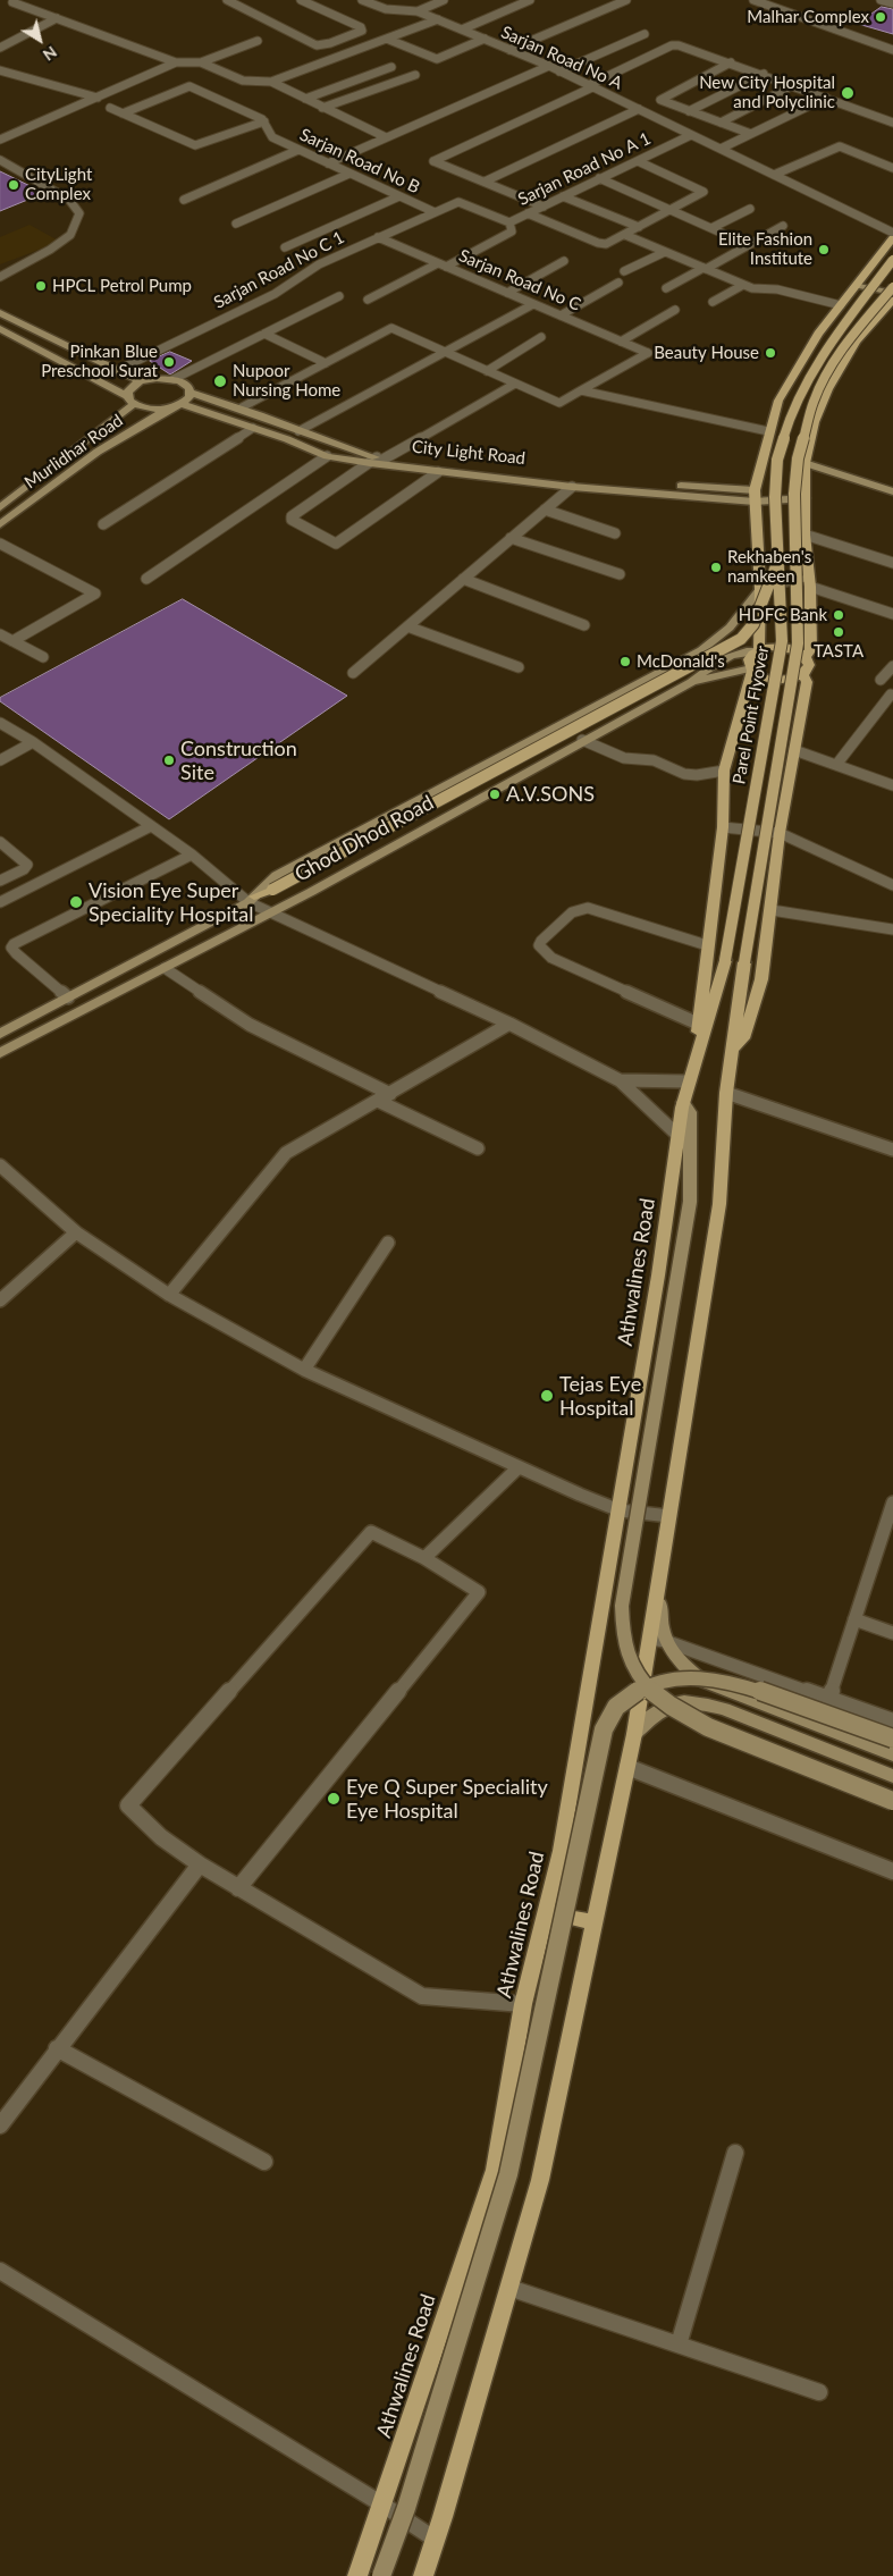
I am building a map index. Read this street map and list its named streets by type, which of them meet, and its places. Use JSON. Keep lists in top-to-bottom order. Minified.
{"streets":{"main road":["Murlidhar Road","City Light Road","Parel Point Flyover","Ghod Dhod Road","Athwalines Road"],"street":["Sarjan Road No A","Sarjan Road No B","Sarjan Road No A 1","Sarjan Road No C 1","Sarjan Road No C"]},"crossings":[["Sarjan Road No A","Sarjan Road No A 1"],["Sarjan Road No B","Sarjan Road No C 1"],["Sarjan Road No A 1","Sarjan Road No C 1"],["Sarjan Road No C 1","Sarjan Road No C"],["Parel Point Flyover","Athwalines Road"]],"places":["Malhar Complex","New City Hospital and Polyclinic","CityLight Complex","Elite Fashion Institute","HPCL Petrol Pump","Beauty House","Pinkan Blue Preschool Surat","Nupoor Nursing Home","Rekhaben's namkeen","HDFC Bank","TASTA","McDonald's","Construction Site","A.V.SONS","Vision Eye Super Speciality Hospital","Tejas Eye Hospital","Eye Q Super Speciality Eye Hospital"],"north":"bottom right"}
